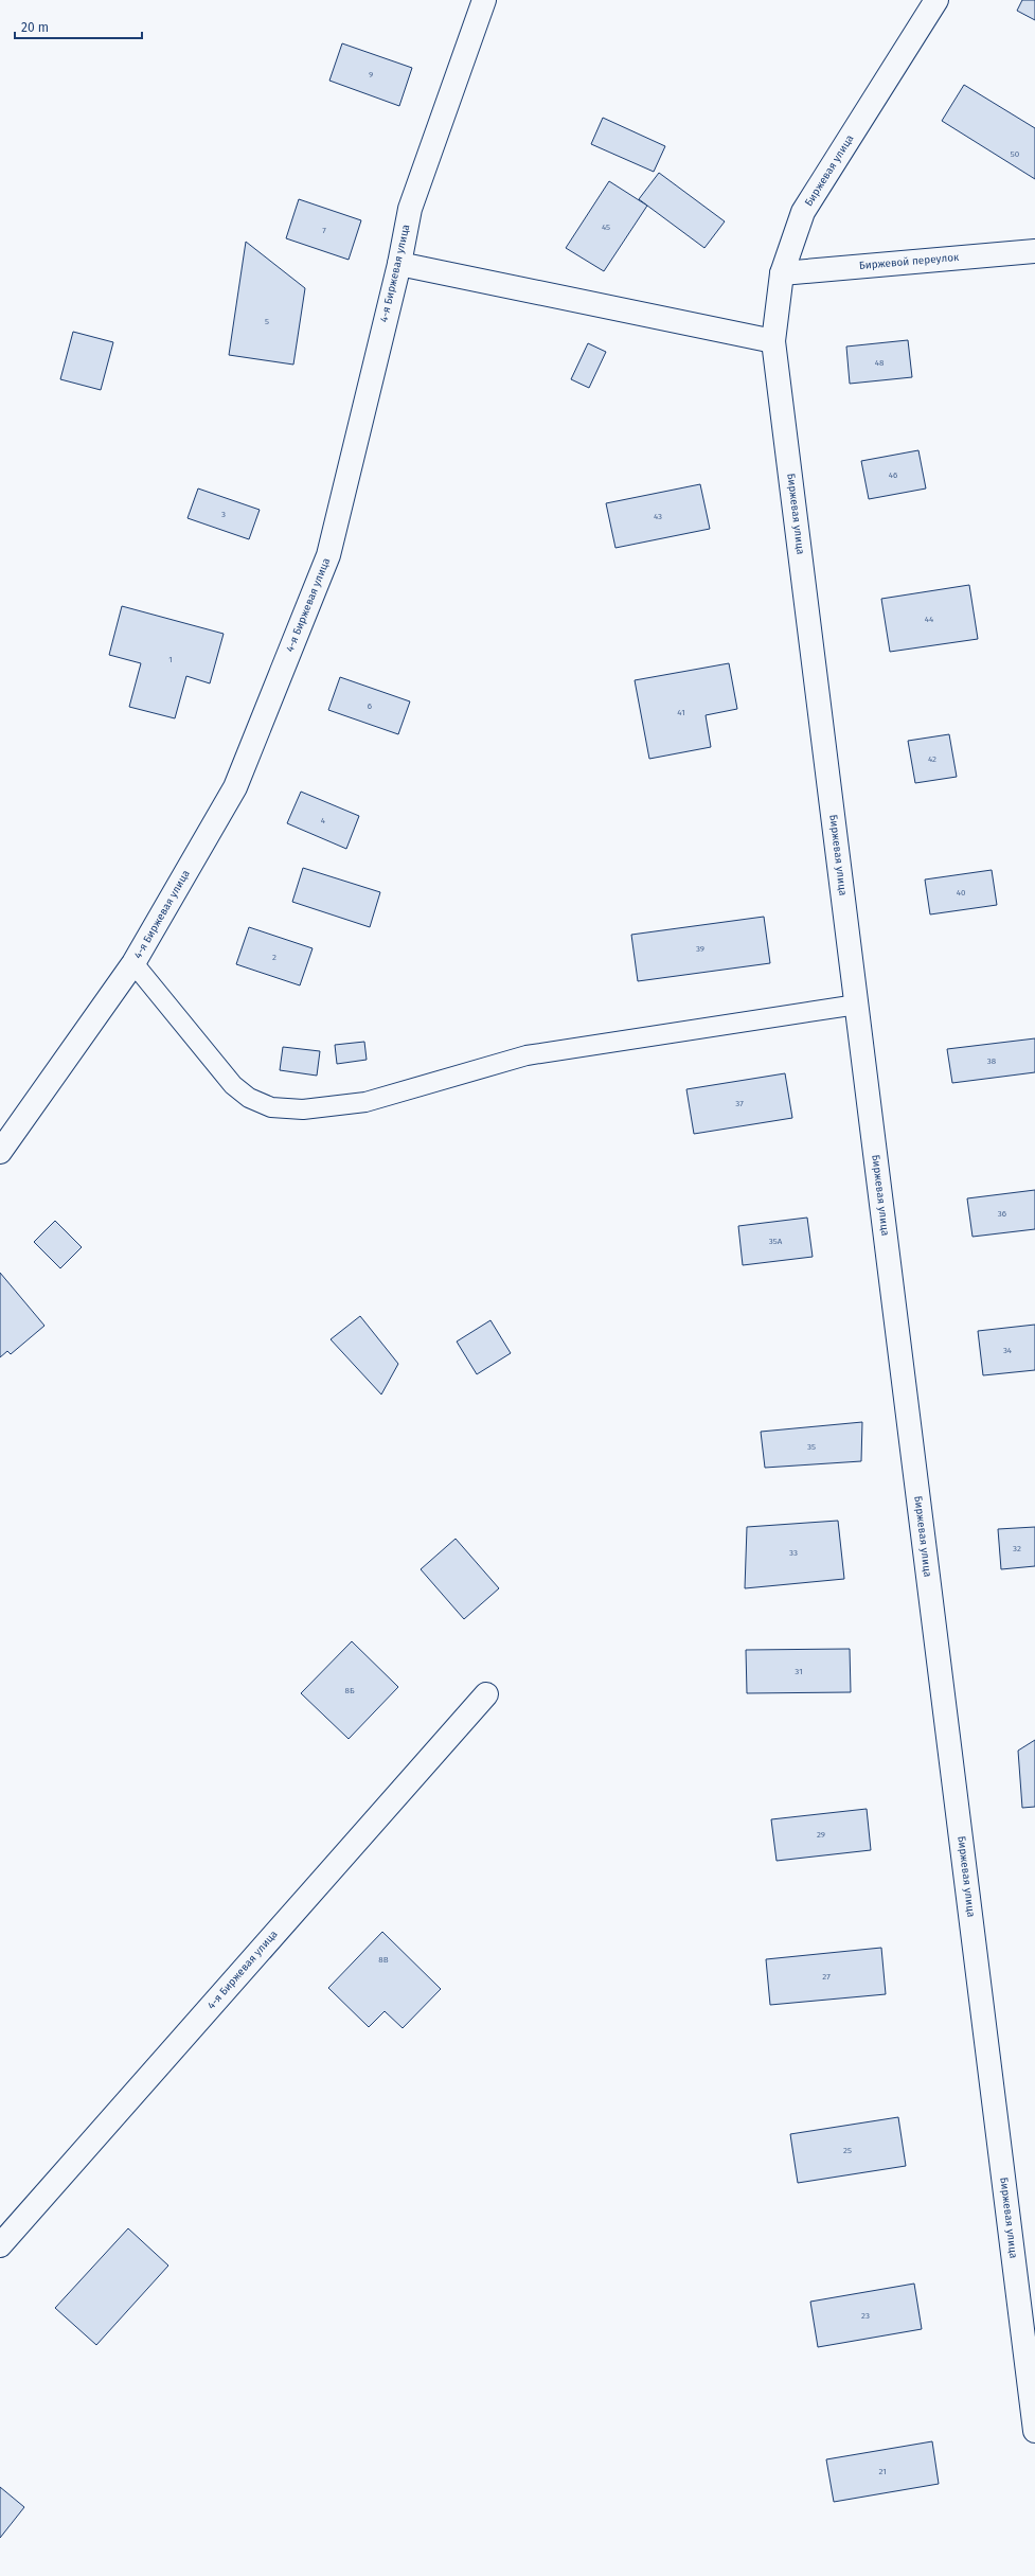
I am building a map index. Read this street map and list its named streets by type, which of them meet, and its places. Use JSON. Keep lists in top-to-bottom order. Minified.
{"streets":{"street":["Биржевая улица","Биржевой переулок","4-я Биржевая улица"]},"crossings":[["Биржевая улица","Биржевой переулок"]],"house_numbers":["9","50","45","7","5","48","46","3","43","44","1","6","41","42","4","40","39","2","38","37","36","35А","34","35","32","33","31","8Б","29","8В","27","25","23","21"],"scale_bar":"20 m"}
